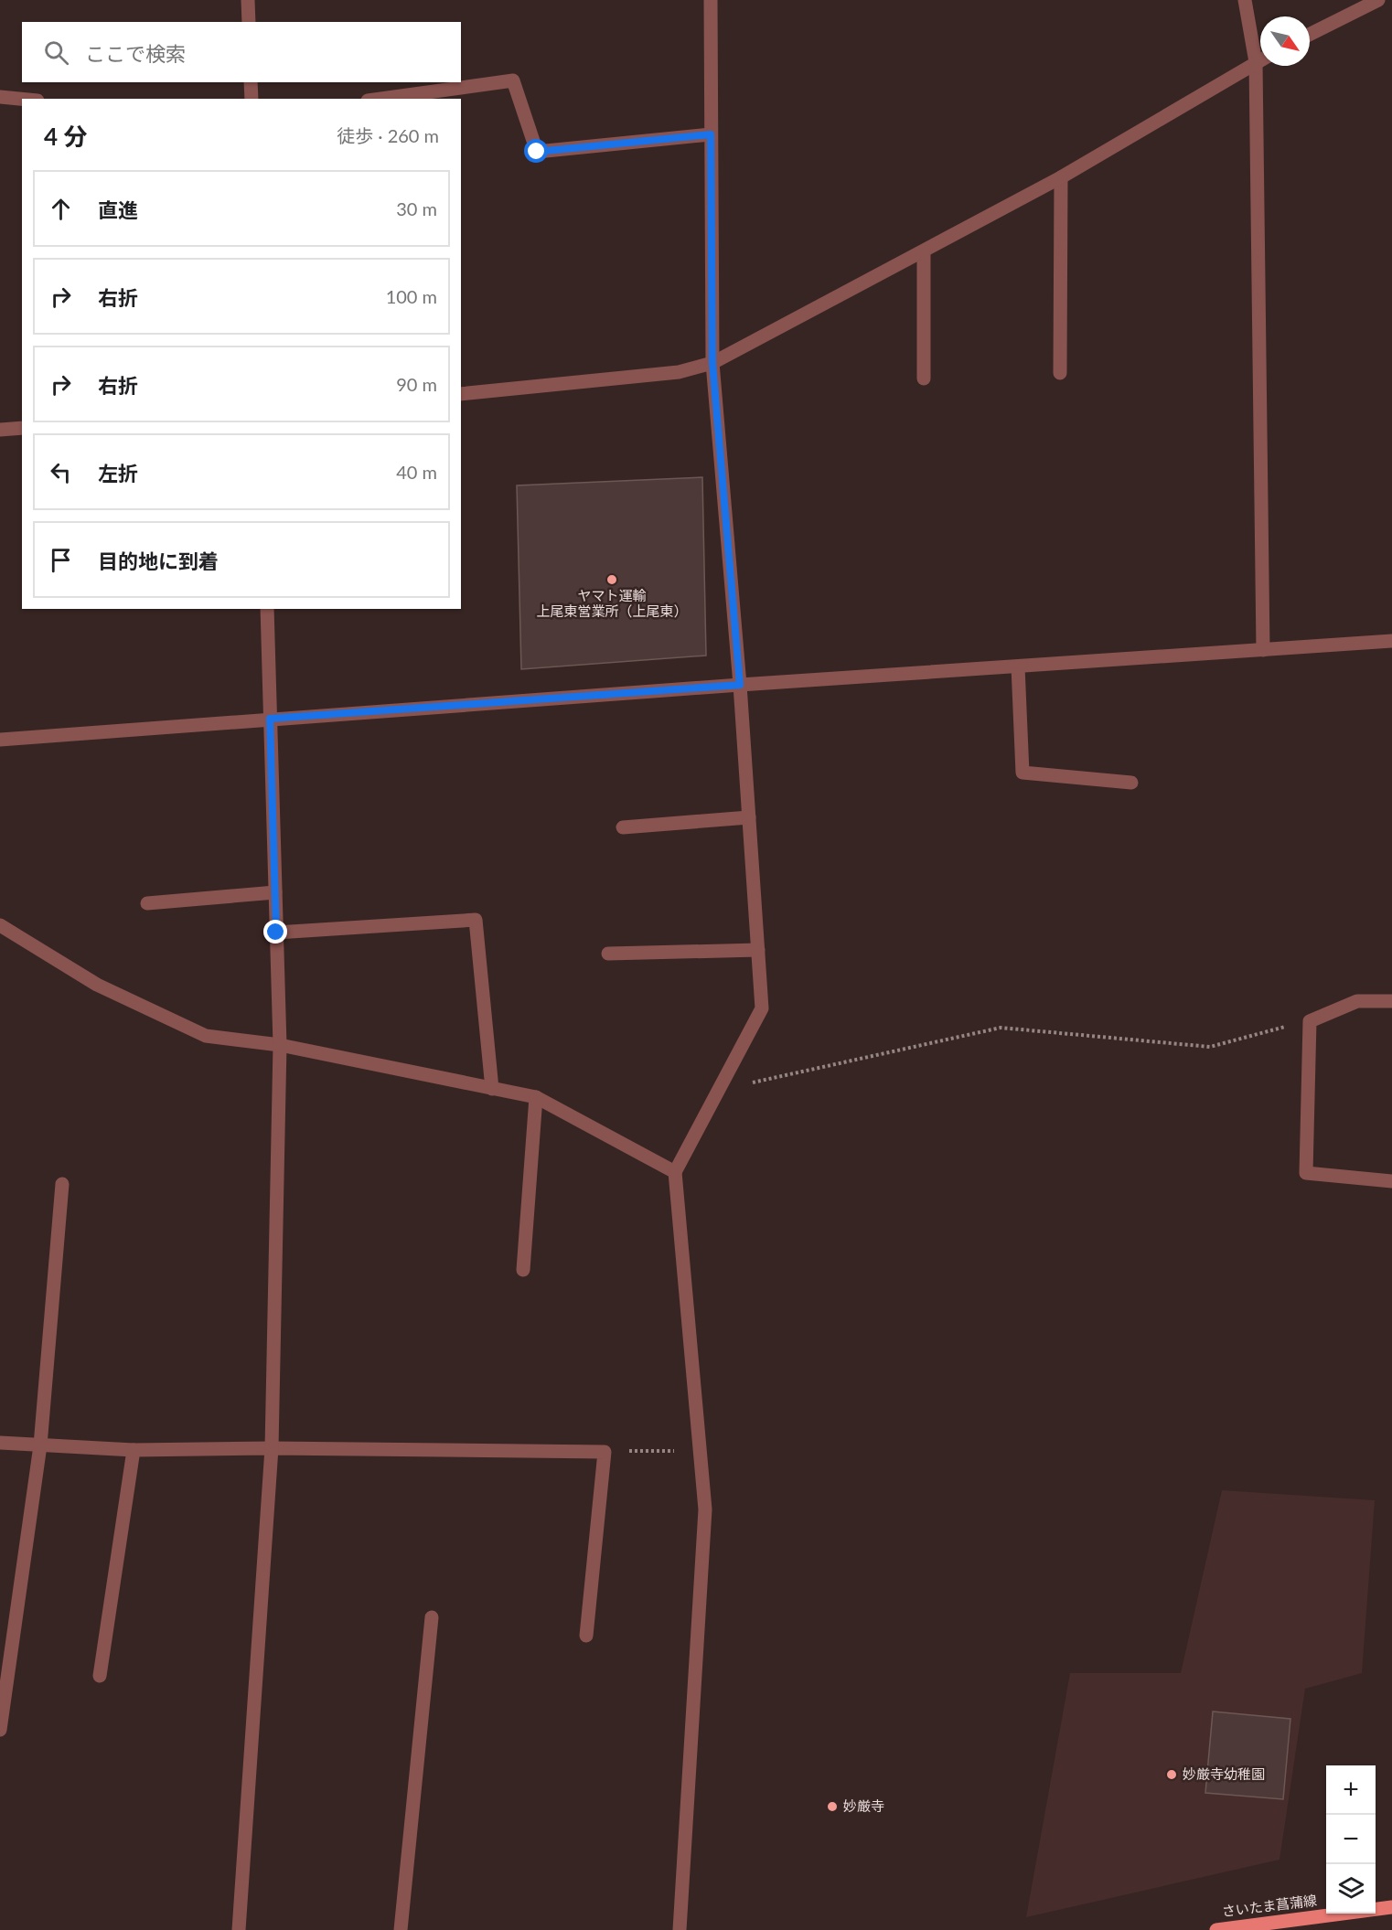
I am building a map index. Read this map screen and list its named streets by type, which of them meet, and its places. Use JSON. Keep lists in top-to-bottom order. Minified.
{"streets":{"main road":["さいたま菖蒲線"]},"places":["ヤマト運輸 上尾東営業所（上尾東）","妙厳寺幼稚園","妙厳寺"],"north":"bottom right","page":{"search":"ここで検索","heading":["4 分","徒歩 · 260 m"],"list":[["直進","30 m"],["右折","100 m"],["右折","90 m"],["左折","40 m"],"目的地に到着"],"map_buttons":["+","−"]}}
